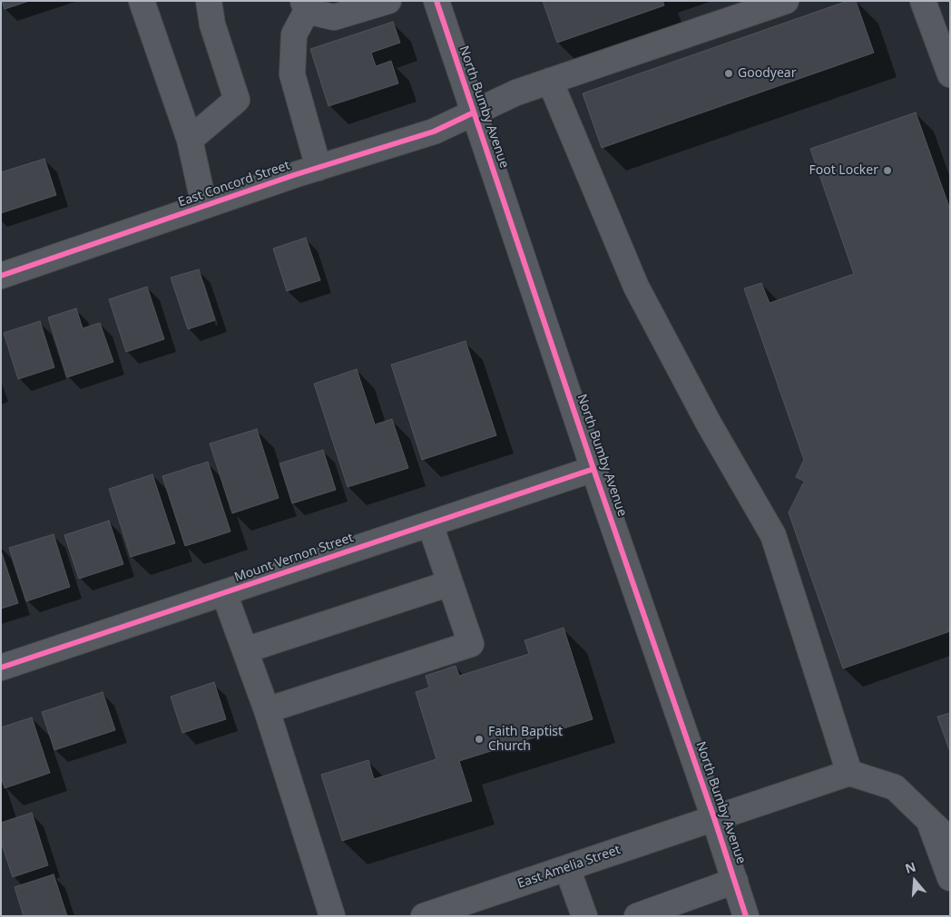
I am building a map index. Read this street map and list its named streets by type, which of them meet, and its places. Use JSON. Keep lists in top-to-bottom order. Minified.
{"streets":{"street":["North Bumby Avenue","East Concord Street","Mount Vernon Street","East Amelia Street"]},"crossings":[["North Bumby Avenue","East Concord Street"],["North Bumby Avenue","Mount Vernon Street"],["North Bumby Avenue","East Amelia Street"]],"places":["Goodyear","Foot Locker","Faith Baptist Church"],"north":"top"}
